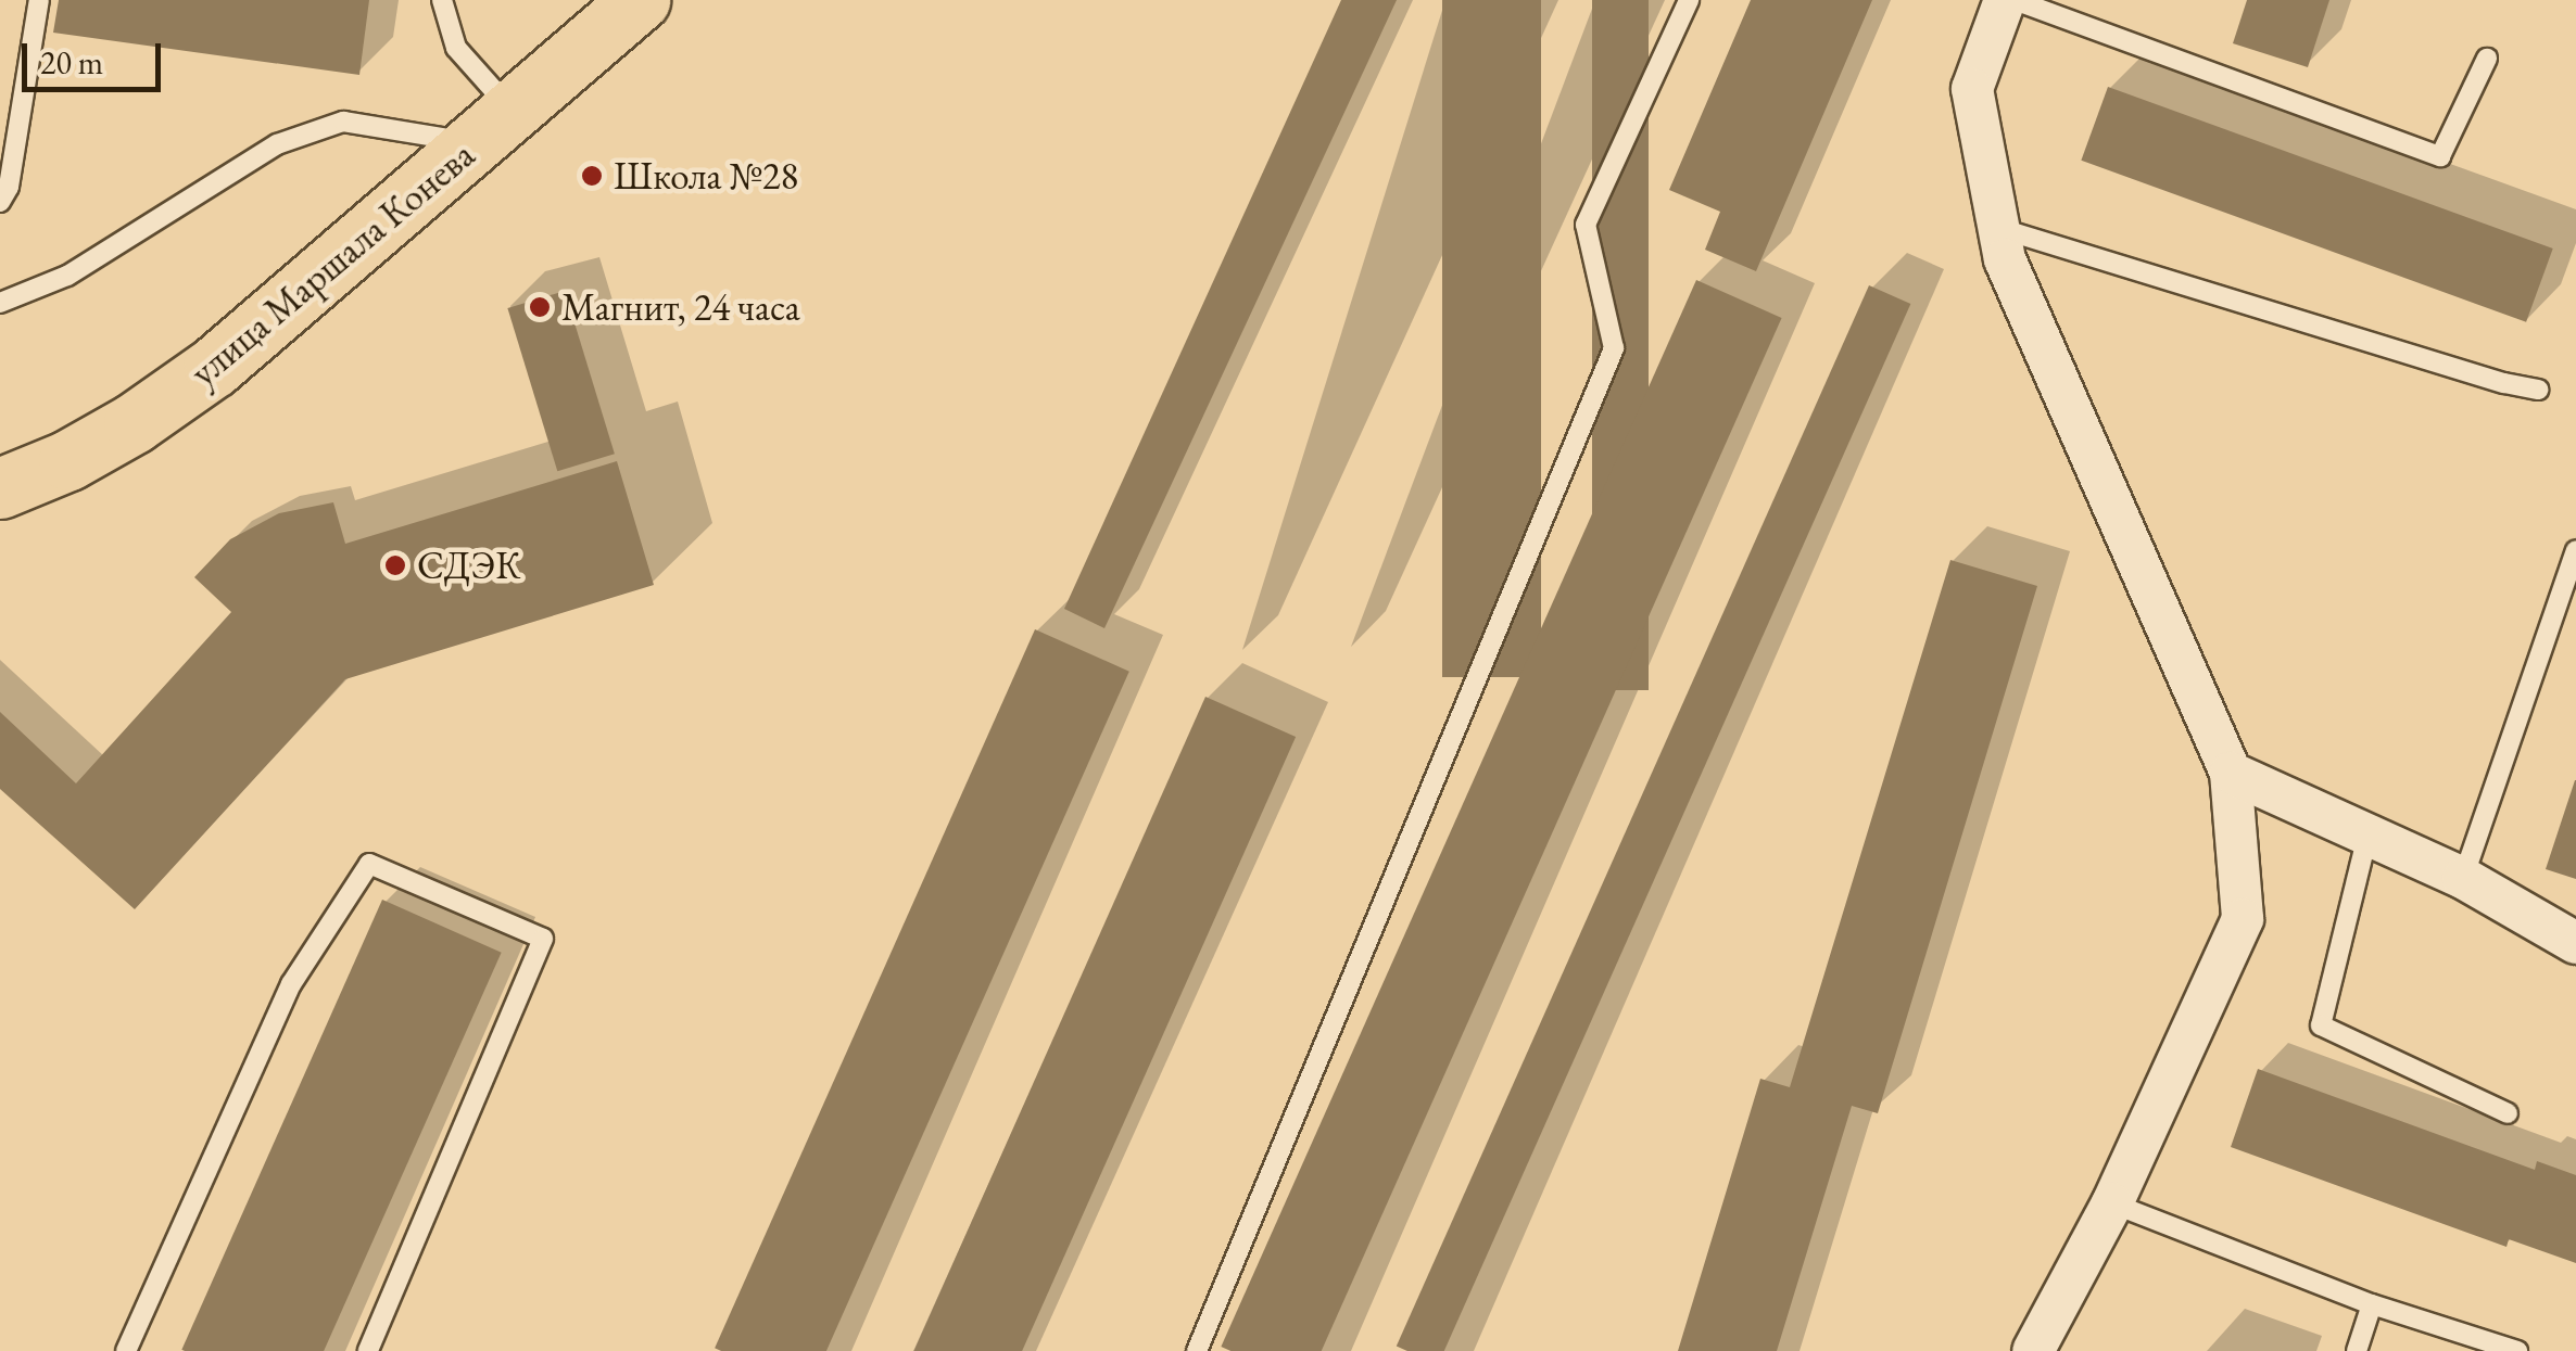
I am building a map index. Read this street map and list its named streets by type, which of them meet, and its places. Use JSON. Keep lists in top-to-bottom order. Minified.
{"streets":{"main road":["улица Маршала Конева"]},"places":["Школа №28","Магнит, 24 часа","СДЭК"],"scale_bar":"20 m"}
